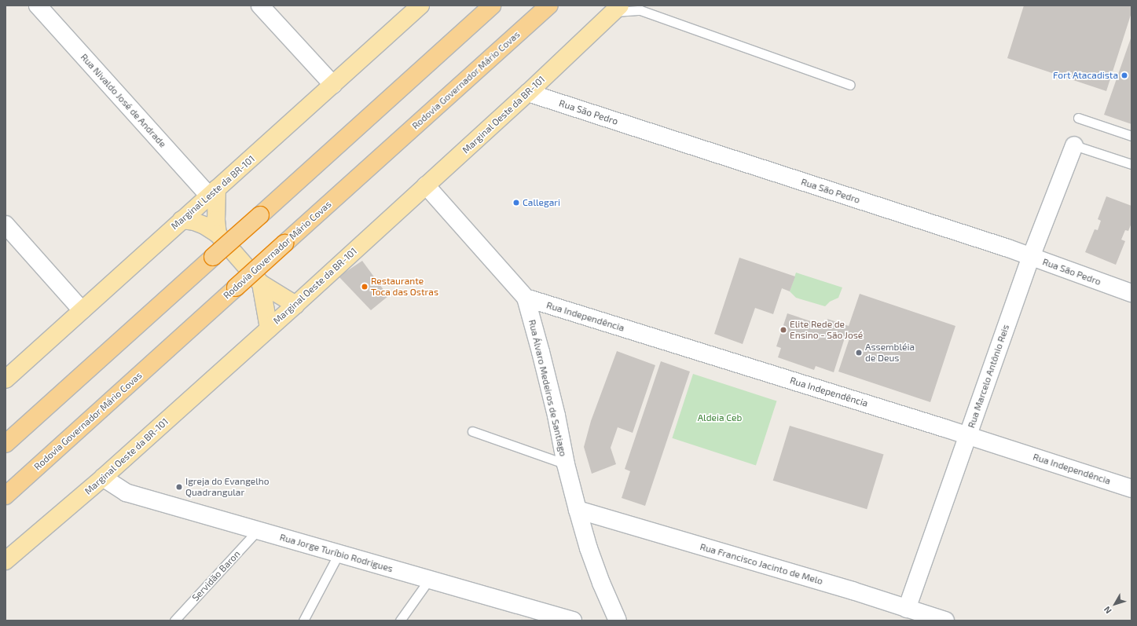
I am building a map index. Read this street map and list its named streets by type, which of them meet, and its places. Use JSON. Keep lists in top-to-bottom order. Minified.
{"streets":{"highway":["Rodovia Governador Mário Covas"],"main road":["Marginal Oeste da BR-101","Marginal Leste da BR-101"],"street":["Rua Nivaldo José de Andrade","Rua São Pedro","Rua Independência","Rua Marcelo Antônio Reis","Rua Álvaro Medeiros de Santiago","Rua Jorge Turíbio Rodrigues","Rua Francisco Jacinto de Melo"],"lane":["Servidão Baron"]},"crossings":[["Rua Nivaldo José de Andrade","Marginal Leste da BR-101"],["Rua São Pedro","Marginal Oeste da BR-101"],["Rua São Pedro","Rua Marcelo Antônio Reis"],["Marginal Oeste da BR-101","Rua Álvaro Medeiros de Santiago"],["Marginal Oeste da BR-101","Rua Jorge Turíbio Rodrigues"],["Rua Independência","Rua Marcelo Antônio Reis"],["Rua Independência","Rua Álvaro Medeiros de Santiago"],["Rua Marcelo Antônio Reis","Rua Francisco Jacinto de Melo"],["Rua Álvaro Medeiros de Santiago","Rua Francisco Jacinto de Melo"],["Rua Jorge Turíbio Rodrigues","Servidão Baron"]],"parks":["Aldeia Ceb"],"places":["Fort Atacadista","Callegari","Restaurante Toca das Ostras","Elite Rede de Ensino - São José","Assembléia de Deus","Igreja do Evangelho Quadrangular"],"north":"bottom left"}
